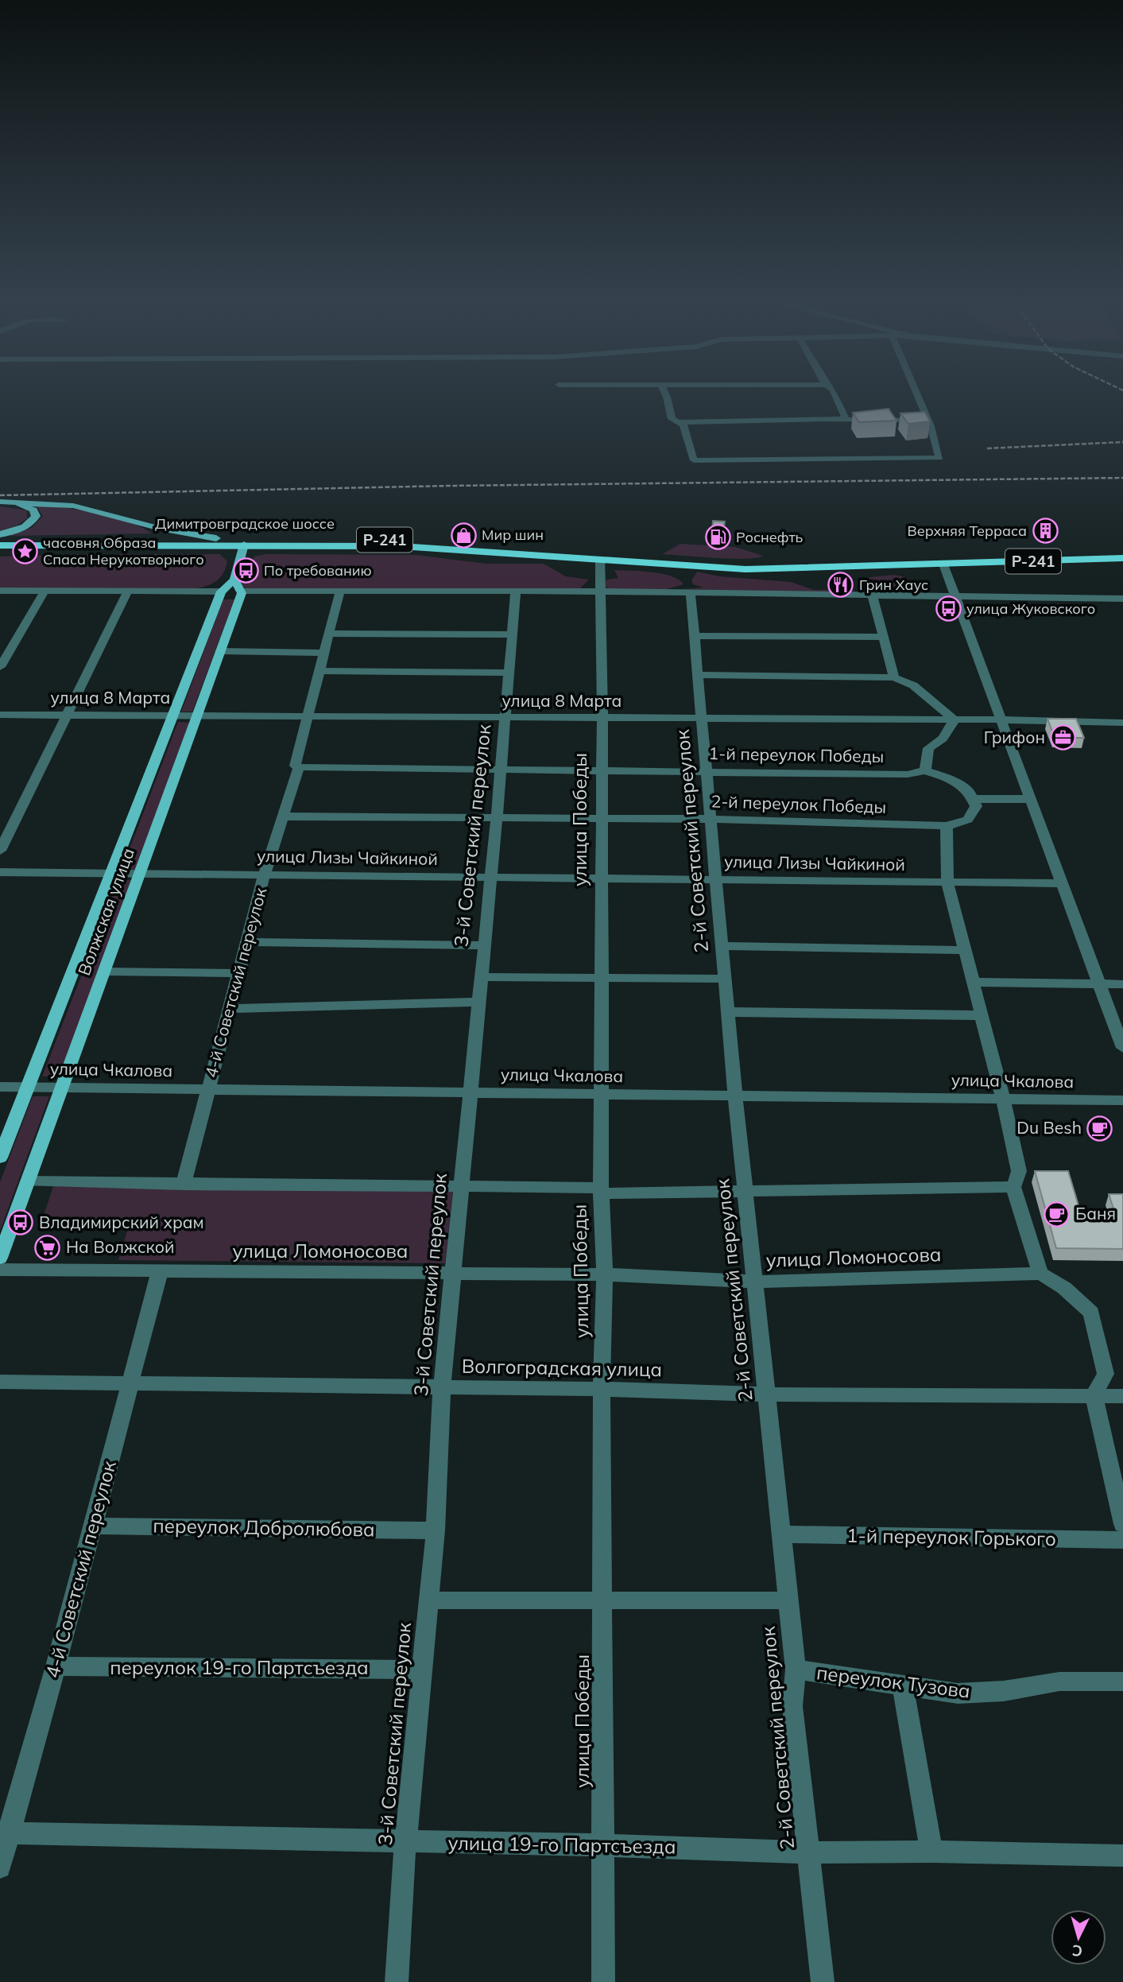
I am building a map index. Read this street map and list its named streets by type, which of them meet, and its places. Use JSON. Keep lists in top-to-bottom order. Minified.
{"streets":{"highway":["Димитровградское шоссе","Р-241"],"main road":["Волжская улица"],"street":["улица 8 Марта","1-й переулок Победы","2-й переулок Победы","улица Победы","3-й Советский переулок","2-й Советский переулок","улица Лизы Чайкиной","4-й Советский переулок","улица Чкалова","улица Ломоносова","Волгоградская улица","переулок Добролюбова","1-й переулок Горького","переулок 19-го Партсъезда","переулок Тузова","улица 19-го Партсъезда"]},"crossings":[["Димитровградское шоссе","улица Победы"],["улица 8 Марта","улица Победы"],["улица 8 Марта","3-й Советский переулок"],["улица 8 Марта","2-й Советский переулок"],["улица 8 Марта","Волжская улица"],["улица 8 Марта","4-й Советский переулок"],["1-й переулок Победы","улица Победы"],["1-й переулок Победы","3-й Советский переулок"],["1-й переулок Победы","2-й Советский переулок"],["1-й переулок Победы","4-й Советский переулок"],["2-й переулок Победы","улица Победы"],["2-й переулок Победы","3-й Советский переулок"],["2-й переулок Победы","2-й Советский переулок"],["2-й переулок Победы","4-й Советский переулок"],["улица Победы","улица Лизы Чайкиной"],["улица Победы","улица Чкалова"],["улица Победы","улица Ломоносова"],["улица Победы","Волгоградская улица"],["улица Победы","улица 19-го Партсъезда"],["3-й Советский переулок","улица Лизы Чайкиной"],["3-й Советский переулок","улица Чкалова"],["3-й Советский переулок","улица Ломоносова"],["3-й Советский переулок","Волгоградская улица"],["3-й Советский переулок","переулок Добролюбова"],["3-й Советский переулок","переулок 19-го Партсъезда"],["3-й Советский переулок","улица 19-го Партсъезда"],["2-й Советский переулок","улица Лизы Чайкиной"],["2-й Советский переулок","улица Чкалова"],["2-й Советский переулок","улица Ломоносова"],["2-й Советский переулок","Волгоградская улица"],["2-й Советский переулок","1-й переулок Горького"],["2-й Советский переулок","переулок Тузова"],["2-й Советский переулок","улица 19-го Партсъезда"],["улица Лизы Чайкиной","Волжская улица"],["улица Лизы Чайкиной","4-й Советский переулок"],["Волжская улица","улица Чкалова"],["4-й Советский переулок","улица Чкалова"],["4-й Советский переулок","улица Ломоносова"],["4-й Советский переулок","Волгоградская улица"],["4-й Советский переулок","переулок Добролюбова"],["4-й Советский переулок","переулок 19-го Партсъезда"],["4-й Советский переулок","улица 19-го Партсъезда"]],"places":{"building":["Верхняя Терраса"],"shop":["Мир шин"],"fuel station":["Роснефть"],"place":["часовня Образа Спаса Нерукотворного"],"bus stop":["По требованию","улица Жуковского","Владимирский храм"],"restaurant":["Грин Хаус"],"office":["Грифон"],"cafe":["Du Besh","Баня"],"supermarket":["На Волжской"]},"north":"bottom"}
